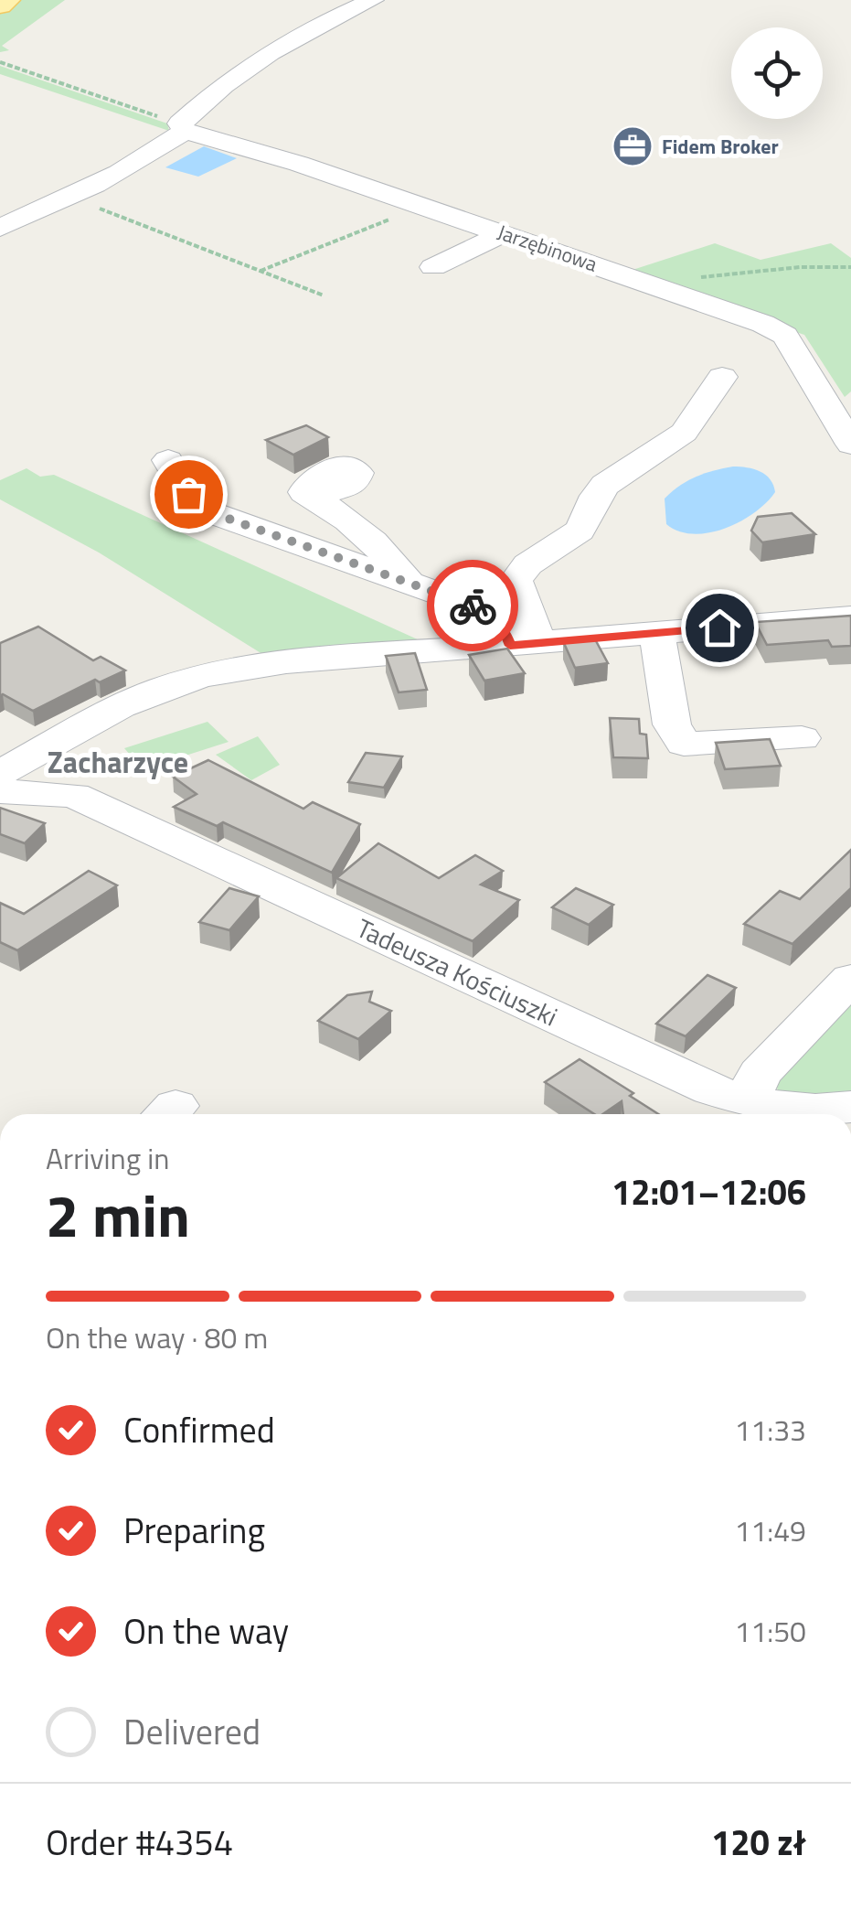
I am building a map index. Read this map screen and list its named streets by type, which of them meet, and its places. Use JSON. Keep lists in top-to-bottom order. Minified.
{"streets":{"street":["Jarzębinowa","Tadeusza Kościuszki"]},"districts":["Zacharzyce"],"places":{"office":["Fidem Broker"]},"page":{"heading":["2 min","Arriving in","12:01–12:06"],"panel":["Order #4354","120 zł"],"bar":"On the way · 80 m","list":[["Confirmed","11:33"],["Preparing","11:49"],["On the way","11:50"],"Delivered"]}}
